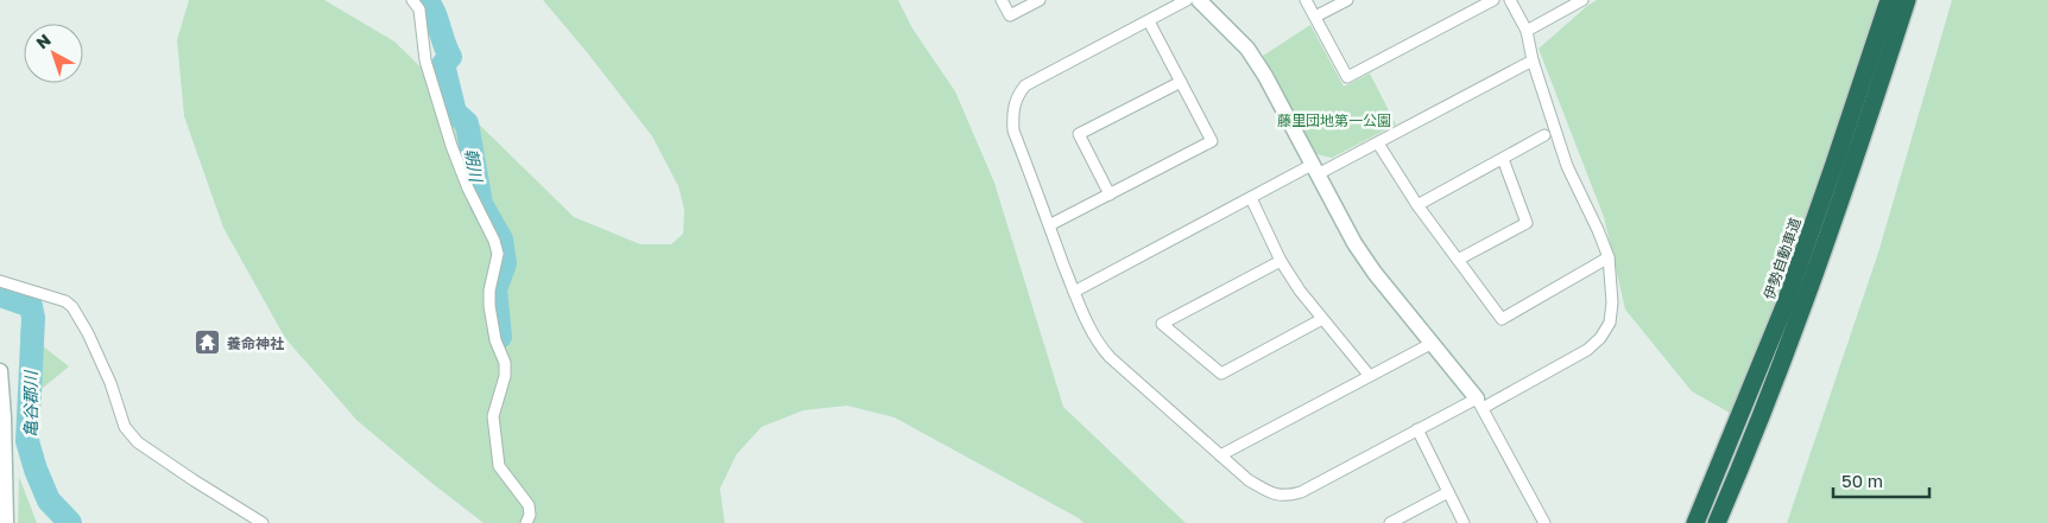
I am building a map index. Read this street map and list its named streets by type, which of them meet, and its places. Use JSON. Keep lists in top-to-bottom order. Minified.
{"streets":{"highway":["伊勢自動車道"]},"water":["朝川","亀谷郡川"],"parks":["藤里団地第一公園"],"places":{"temple":["養命神社"]},"scale_bar":"50 m","north":"top left"}
